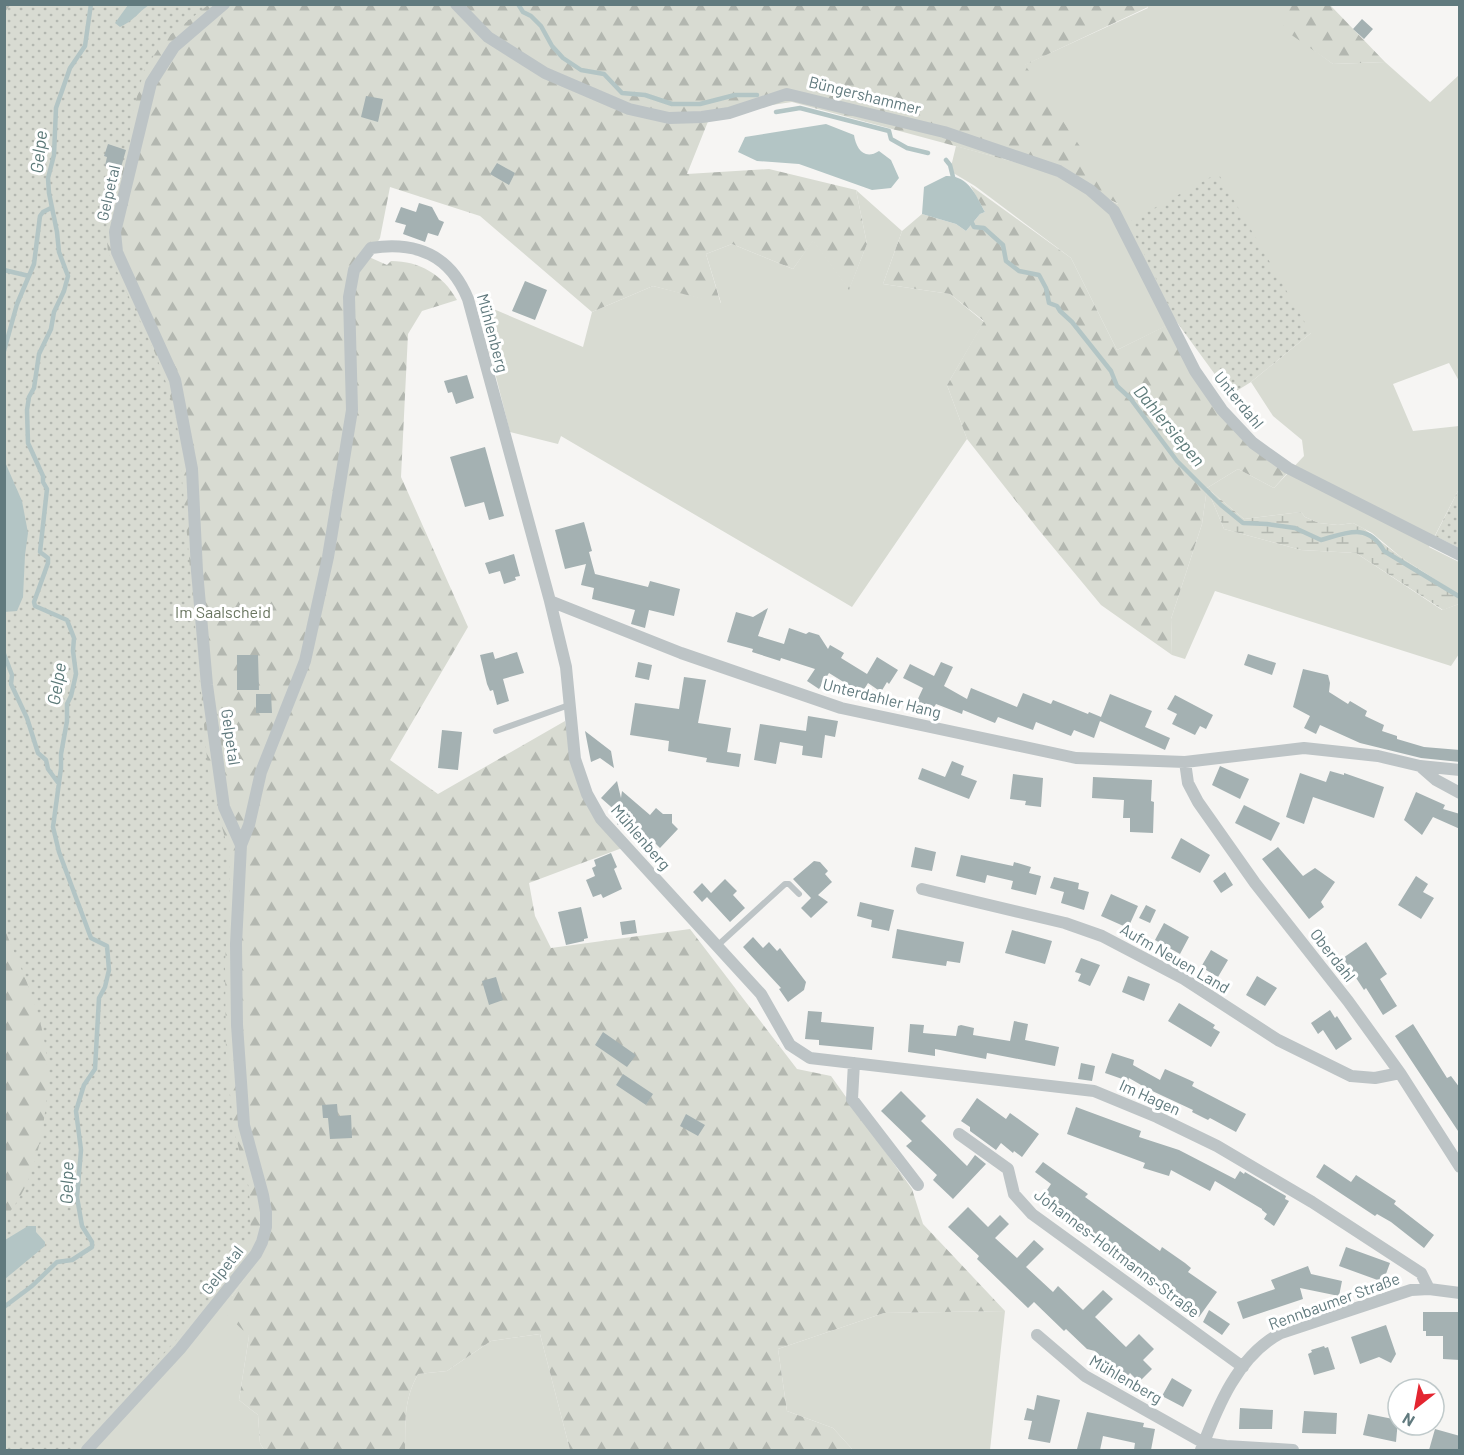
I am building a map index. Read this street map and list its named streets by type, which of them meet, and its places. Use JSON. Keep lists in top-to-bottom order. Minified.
{"streets":{"street":["Büngershammer","Gelpetal","Mühlenberg","Unterdahl","Unterdahler Hang","Oberdahl","Aufm Neuen Land","Im Hagen","Johannes-Holtmanns-Straße","Rennbaumer Straße"]},"crossings":[["Büngershammer","Unterdahl"],["Gelpetal","Mühlenberg"],["Mühlenberg","Unterdahler Hang"],["Mühlenberg","Im Hagen"],["Mühlenberg","Rennbaumer Straße"],["Unterdahler Hang","Oberdahl"],["Oberdahl","Aufm Neuen Land"],["Im Hagen","Rennbaumer Straße"],["Johannes-Holtmanns-Straße","Rennbaumer Straße"]],"water":["Gelpe","Dahlersiepen"],"parks":["Im Saalscheid"],"north":"bottom left"}
